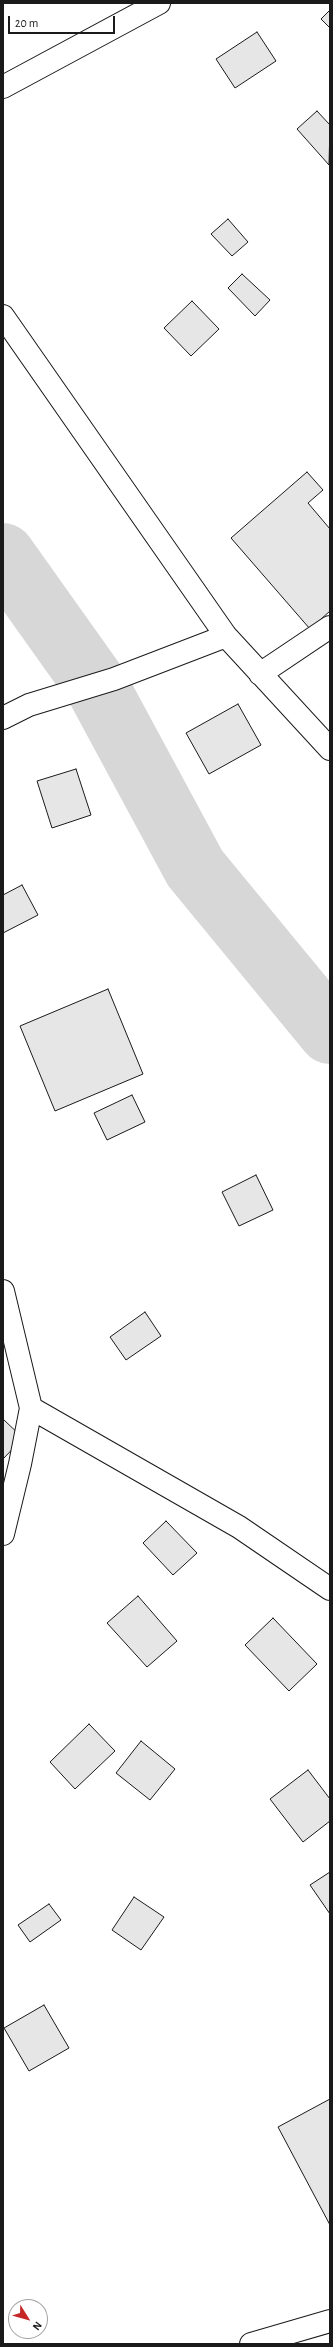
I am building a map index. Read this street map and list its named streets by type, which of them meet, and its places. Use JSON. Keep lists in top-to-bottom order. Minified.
{"scale_bar":"20 m","north":"bottom right"}
